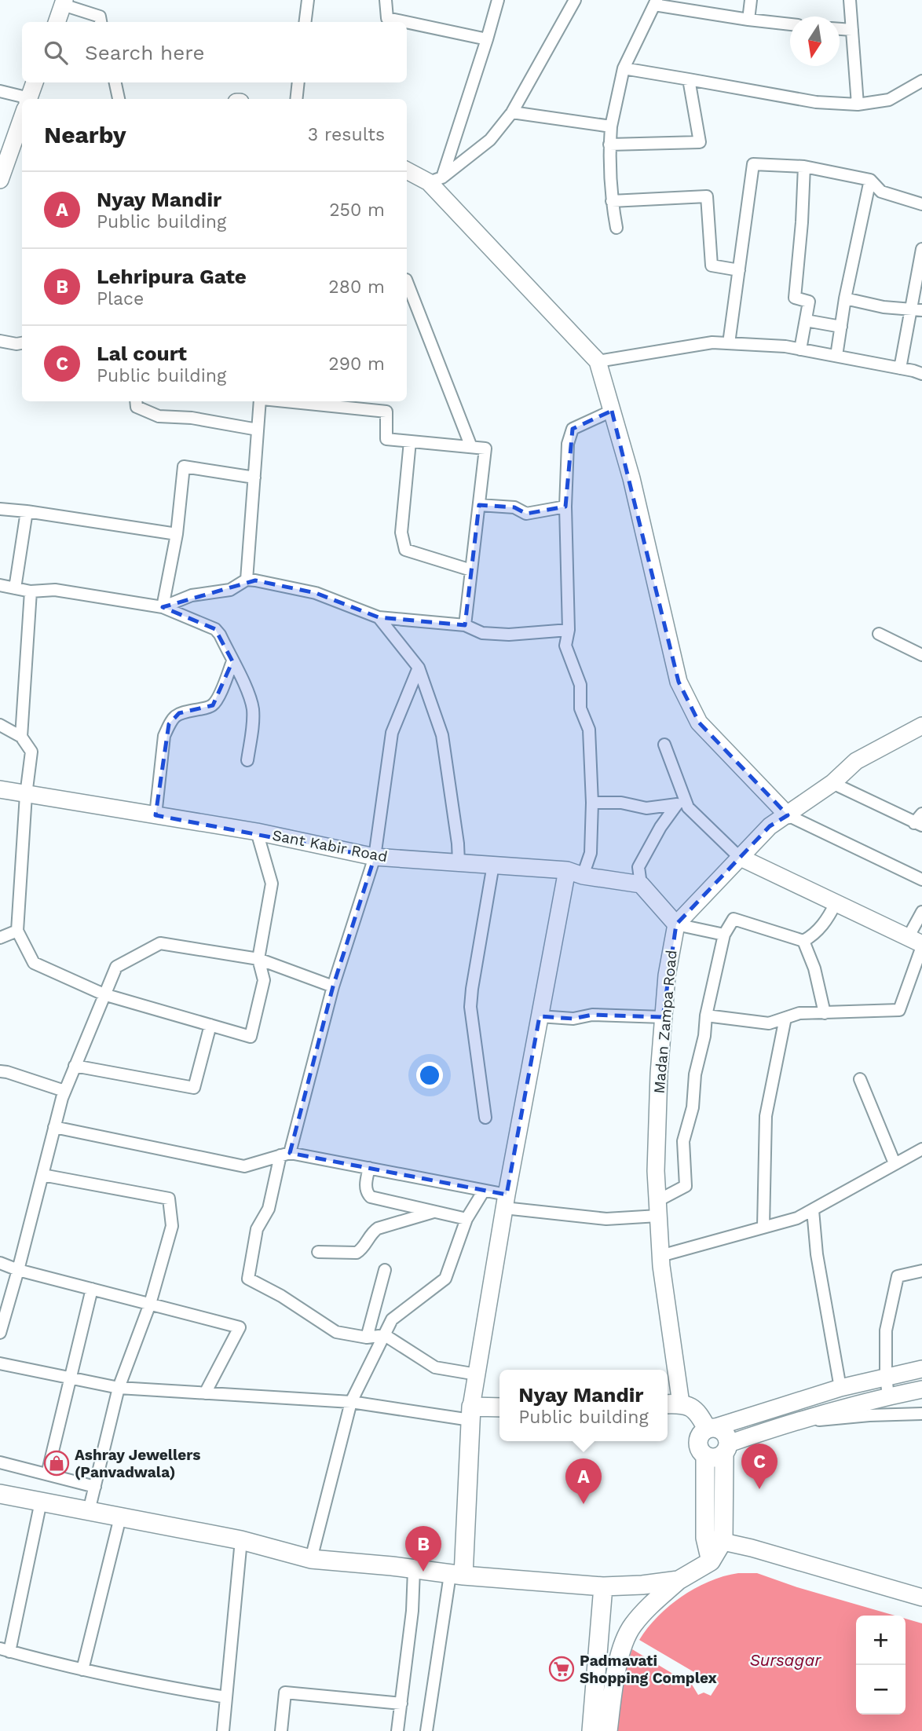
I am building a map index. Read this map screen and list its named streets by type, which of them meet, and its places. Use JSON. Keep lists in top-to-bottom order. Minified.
{"streets":{"street":["Sant Kabir Road","Madan Zampa Road"]},"water":["Sursagar"],"places":{"shop":["Ashray Jewellers (Panvadwala)"],"supermarket":["Padmavati Shopping Complex"]},"north":"bottom","page":{"search":"Search here","heading":["Nearby","3 results"],"list":[{"mark":"A","name":"Nyay Mandir","note":"Public building","value":"250 m"},{"mark":"B","name":"Lehripura Gate","note":"Place","value":"280 m"},{"mark":"C","name":"Lal court","note":"Public building","value":"290 m"}],"popup":["Nyay Mandir","Public building"],"pins":["C","A","B"],"map_buttons":["+","−"]}}
